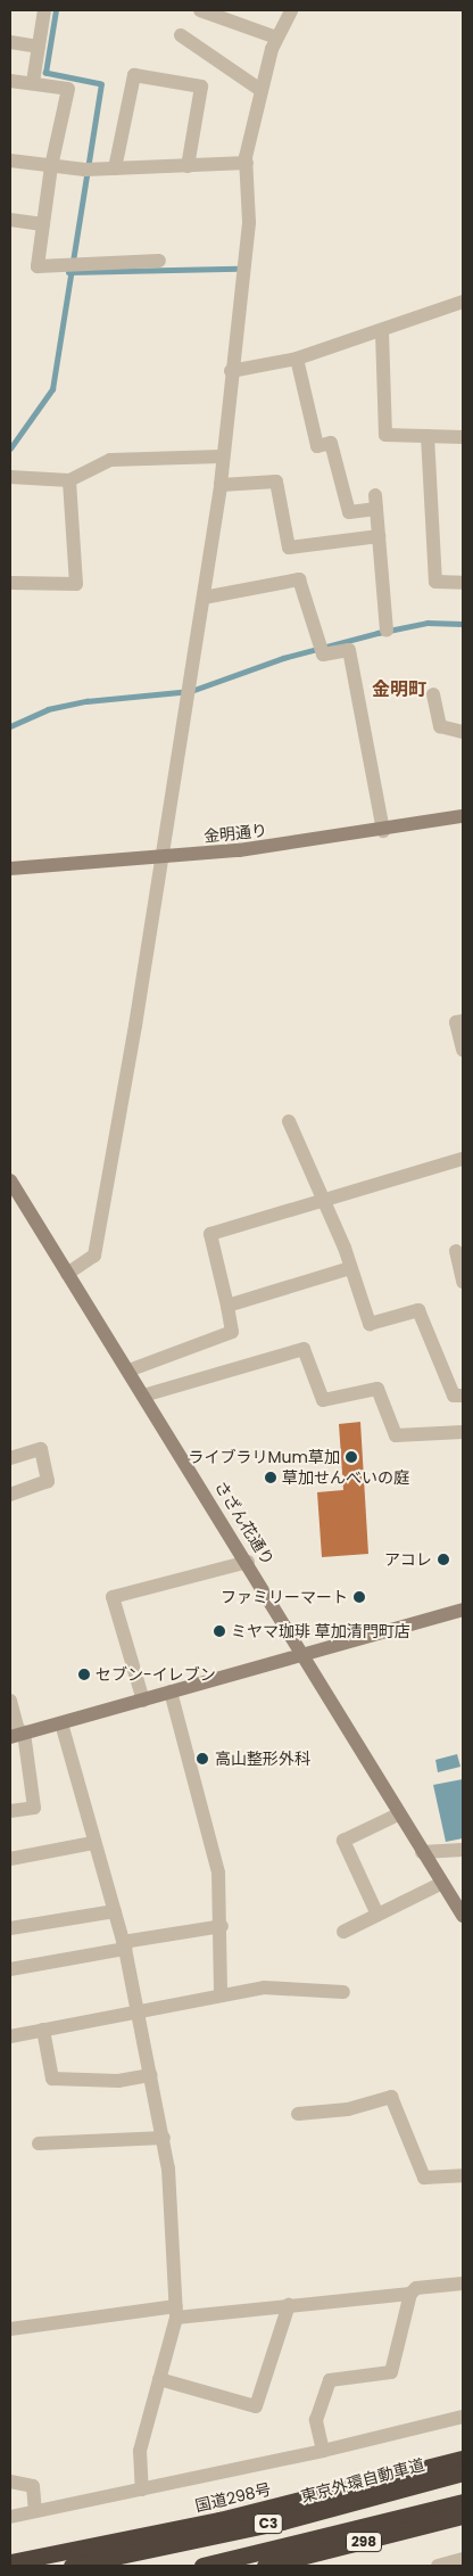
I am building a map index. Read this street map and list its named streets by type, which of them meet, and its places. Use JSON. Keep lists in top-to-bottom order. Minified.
{"streets":{"highway":["東京外環自動車道","国道298号","C3","298"],"street":["金明通り","さざん花通り"]},"districts":["金明町"],"places":["ライブラリMum草加","草加せんべいの庭","アコレ","ファミリーマート","ミヤマ珈琲 草加清門町店","セブン-イレブン","高山整形外科"]}
